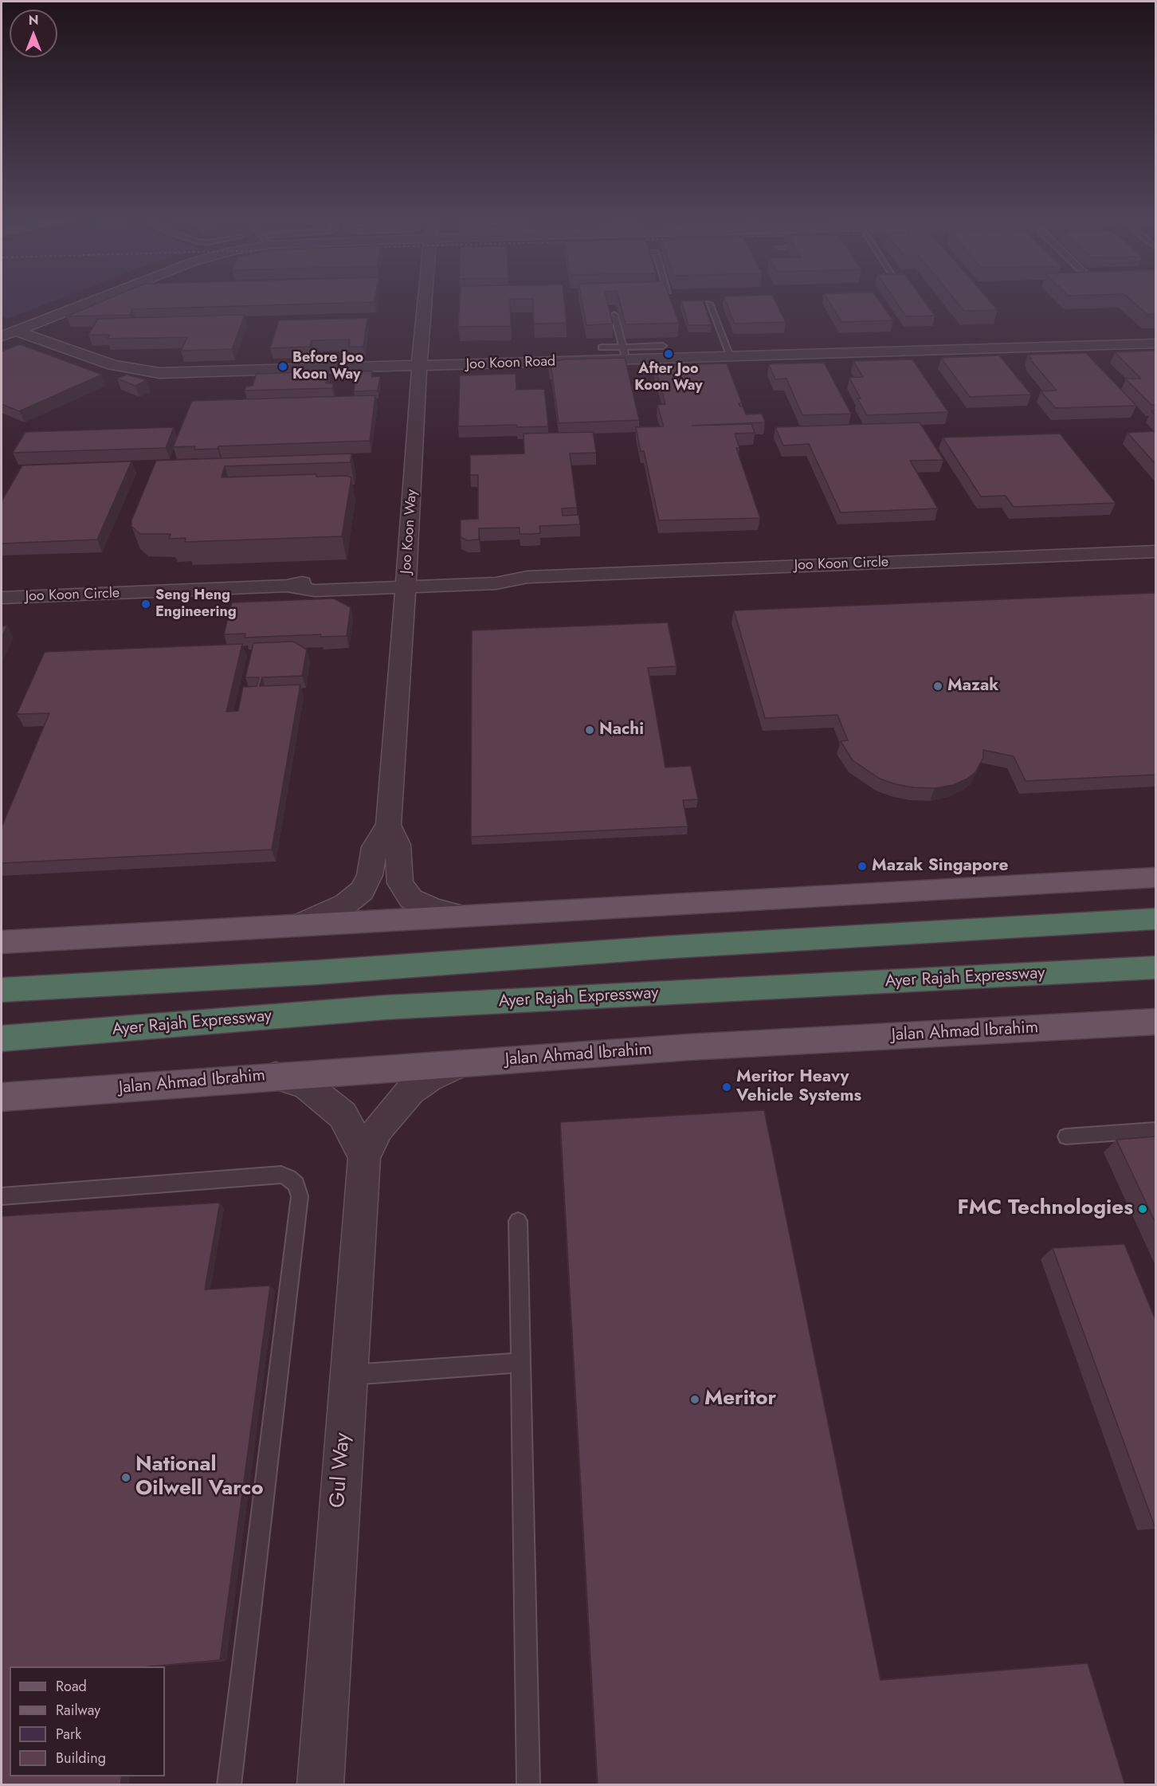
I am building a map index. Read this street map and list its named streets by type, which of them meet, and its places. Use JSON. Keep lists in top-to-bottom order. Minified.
{"streets":{"highway":["Ayer Rajah Expressway"],"main road":["Jalan Ahmad Ibrahim"],"street":["Joo Koon Road","Joo Koon Way","Joo Koon Circle","Gul Way"]},"crossings":[["Joo Koon Road","Joo Koon Way"],["Joo Koon Way","Joo Koon Circle"],["Jalan Ahmad Ibrahim","Gul Way"]],"places":["After Joo Koon Way","Before Joo Koon Way","Seng Heng Engineering","Mazak","Nachi","Mazak Singapore","Meritor Heavy Vehicle Systems","FMC Technologies","Meritor","National Oilwell Varco"],"legend":["Road","Railway","Park","Building"],"north":"top"}
